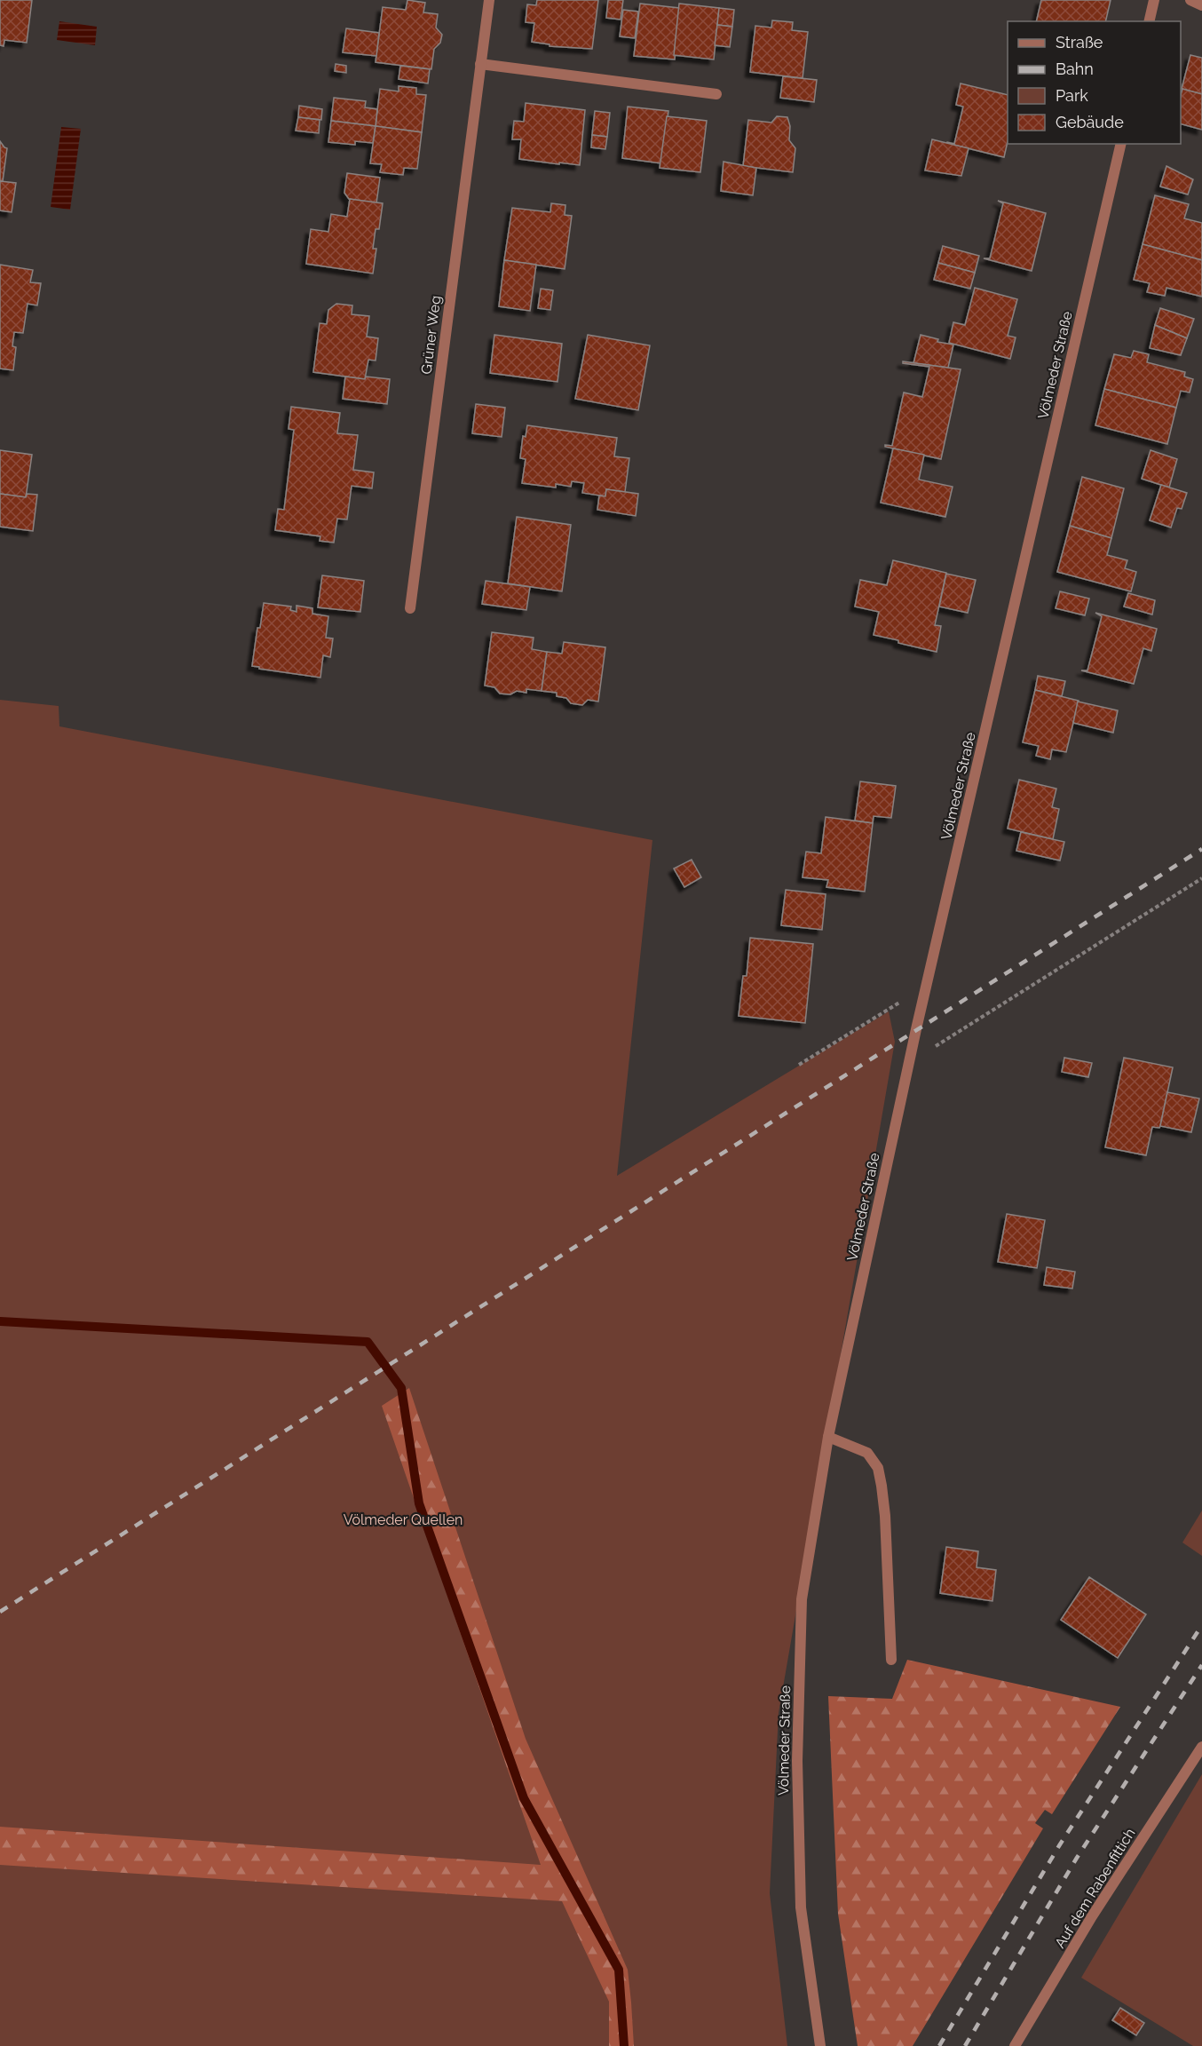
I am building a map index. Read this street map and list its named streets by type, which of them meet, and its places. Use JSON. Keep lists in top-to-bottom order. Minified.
{"streets":{"street":["Grüner Weg","Völmeder Straße","Auf dem Rabenfittich"]},"parks":["Völmeder Quellen"],"legend":["Straße","Bahn","Park","Gebäude"]}
